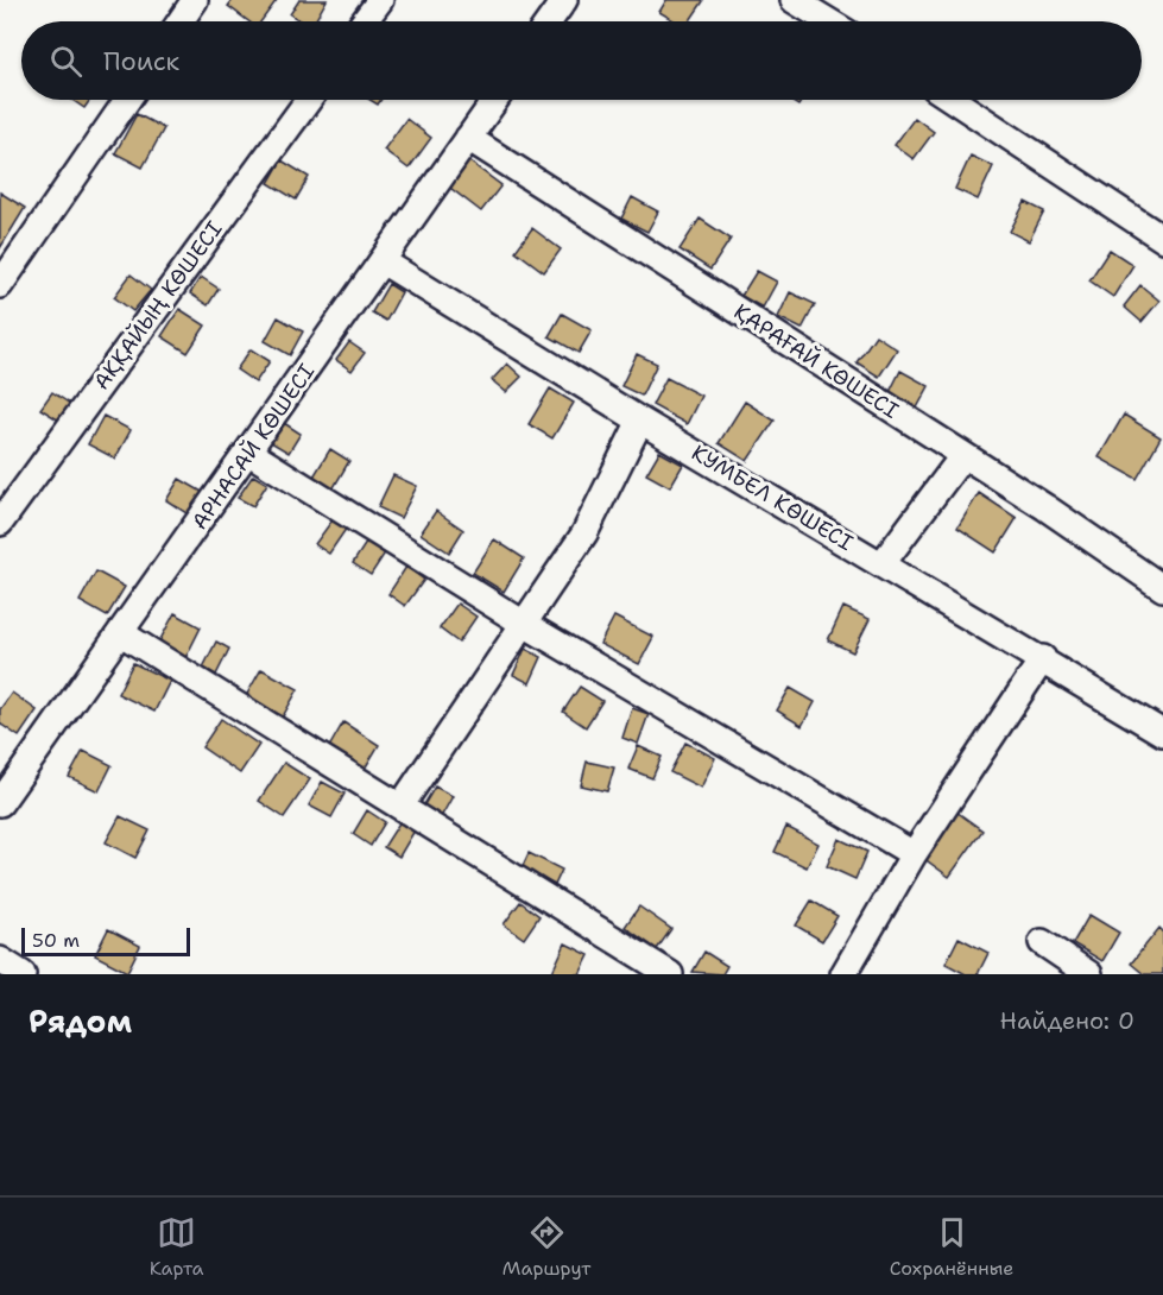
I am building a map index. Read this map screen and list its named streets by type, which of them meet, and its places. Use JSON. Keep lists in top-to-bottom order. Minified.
{"streets":{"street":["АҚҚАЙЫҢ КӨШЕСІ","ҚАРАҒАЙ КӨШЕСІ","АРНАСАЙ КӨШЕСІ","КУМБЕЛ KӨШЕСІ"]},"crossings":[["ҚАРАҒАЙ КӨШЕСІ","АРНАСАЙ КӨШЕСІ"],["АРНАСАЙ КӨШЕСІ","КУМБЕЛ KӨШЕСІ"]],"scale_bar":"50 m","page":{"search":"Поиск","scale":"50 m","heading":["Рядом","Найдено: 0"],"nav":["Карта","Маршрут","Сохранённые"]}}
